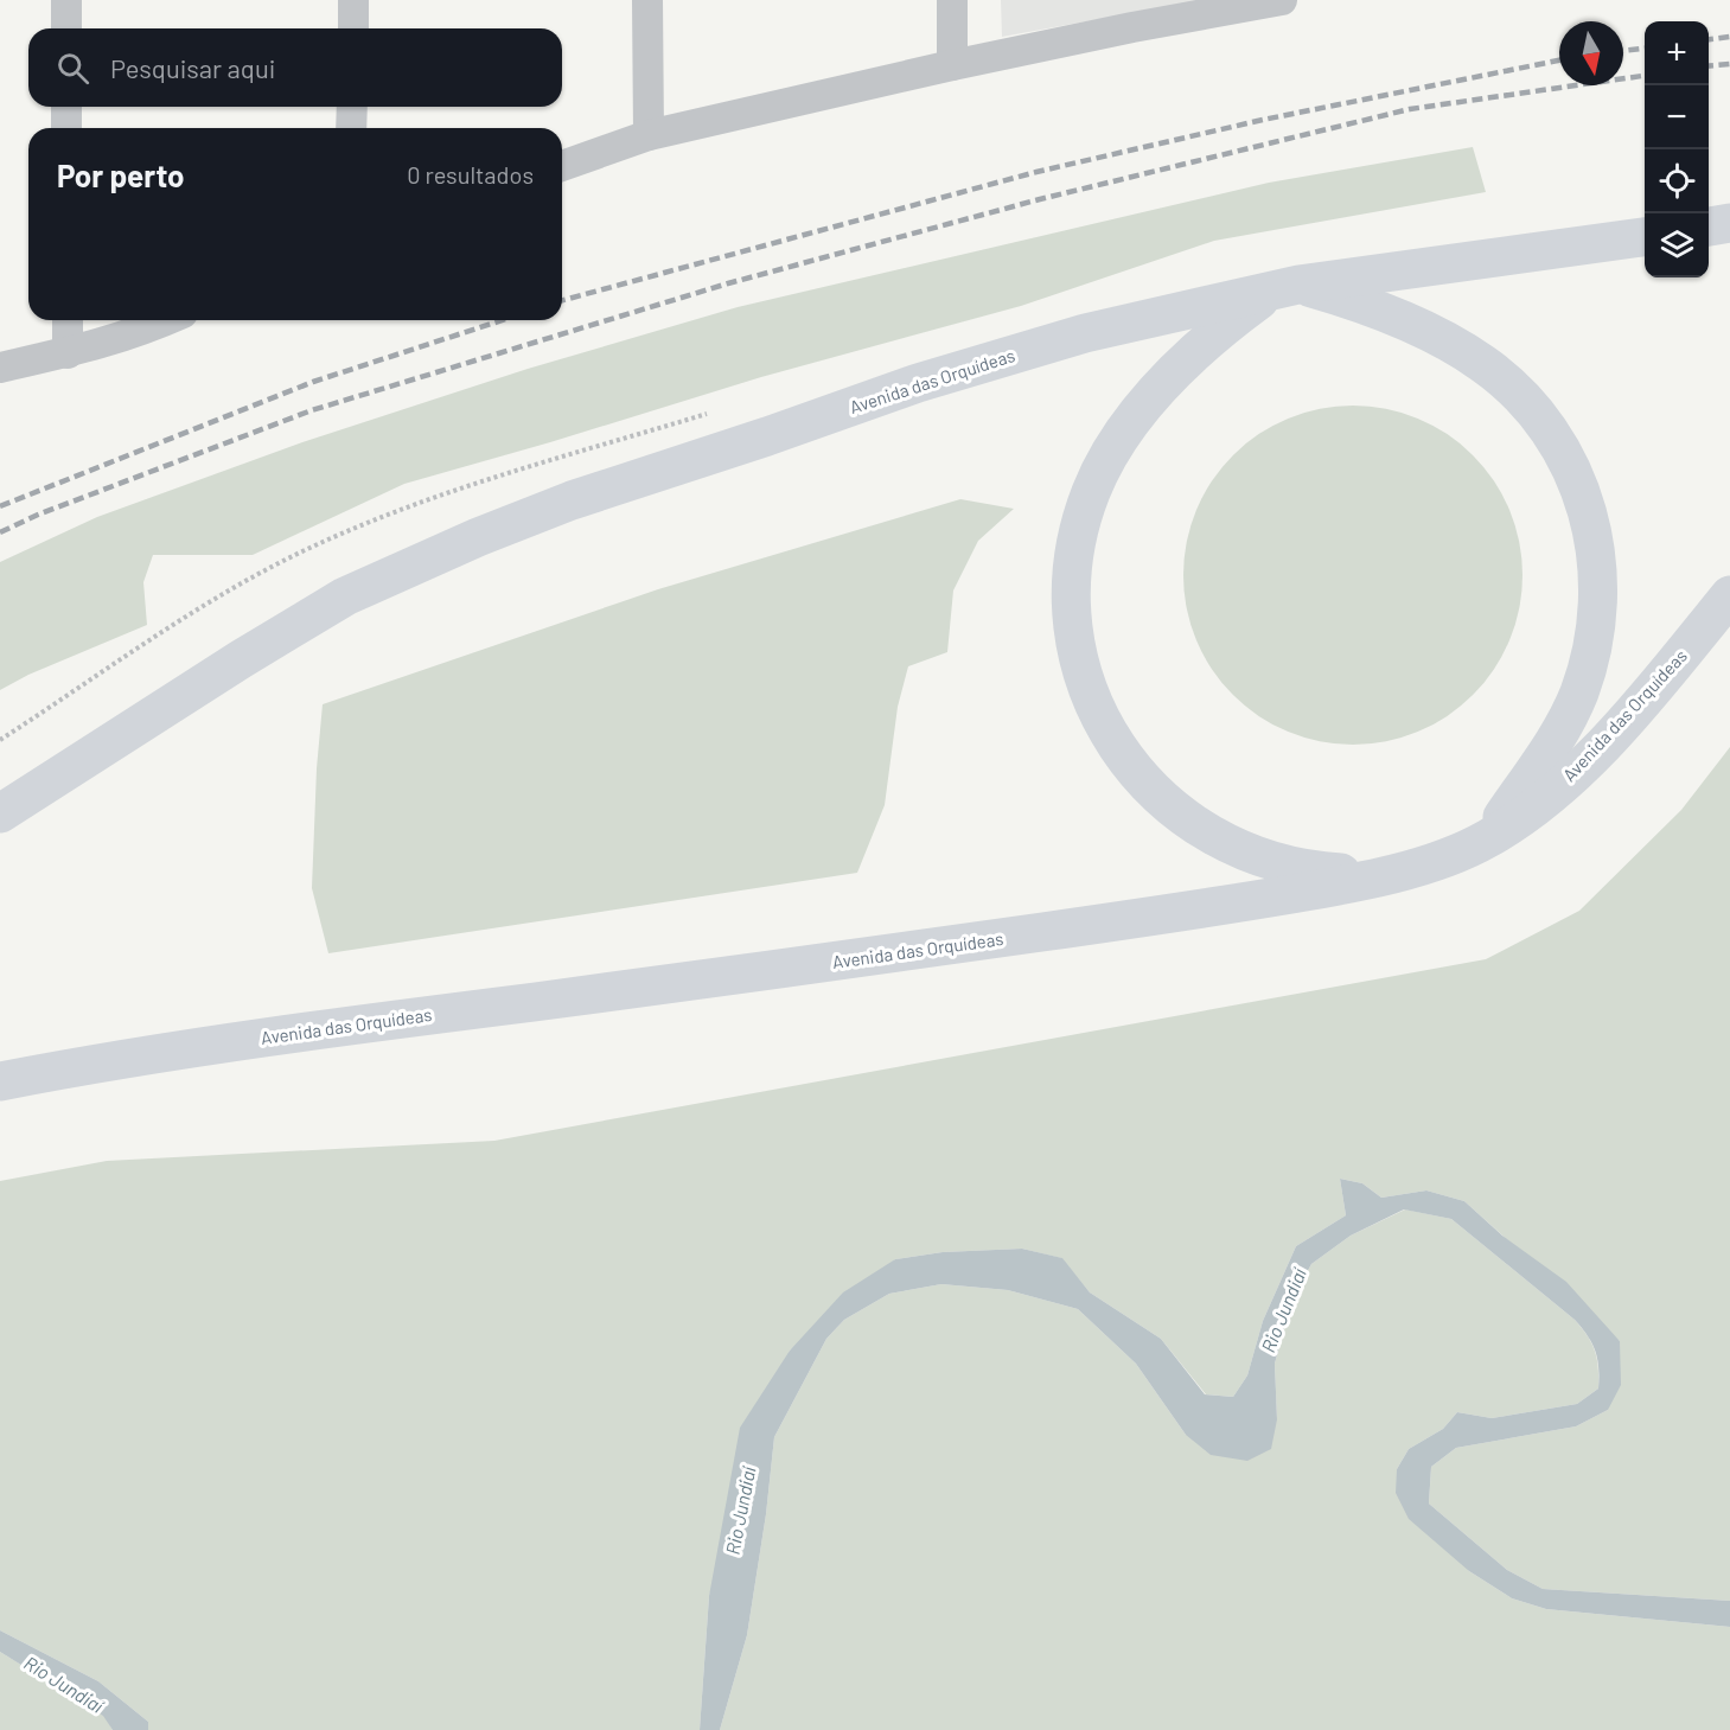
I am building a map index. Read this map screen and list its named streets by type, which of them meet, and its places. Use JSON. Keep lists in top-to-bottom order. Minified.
{"streets":{"main road":["Avenida das Orquídeas"]},"water":["Rio Jundiaí"],"north":"bottom","page":{"map_buttons":["+","−"],"search":"Pesquisar aqui","heading":["Por perto","0 resultados"]}}
